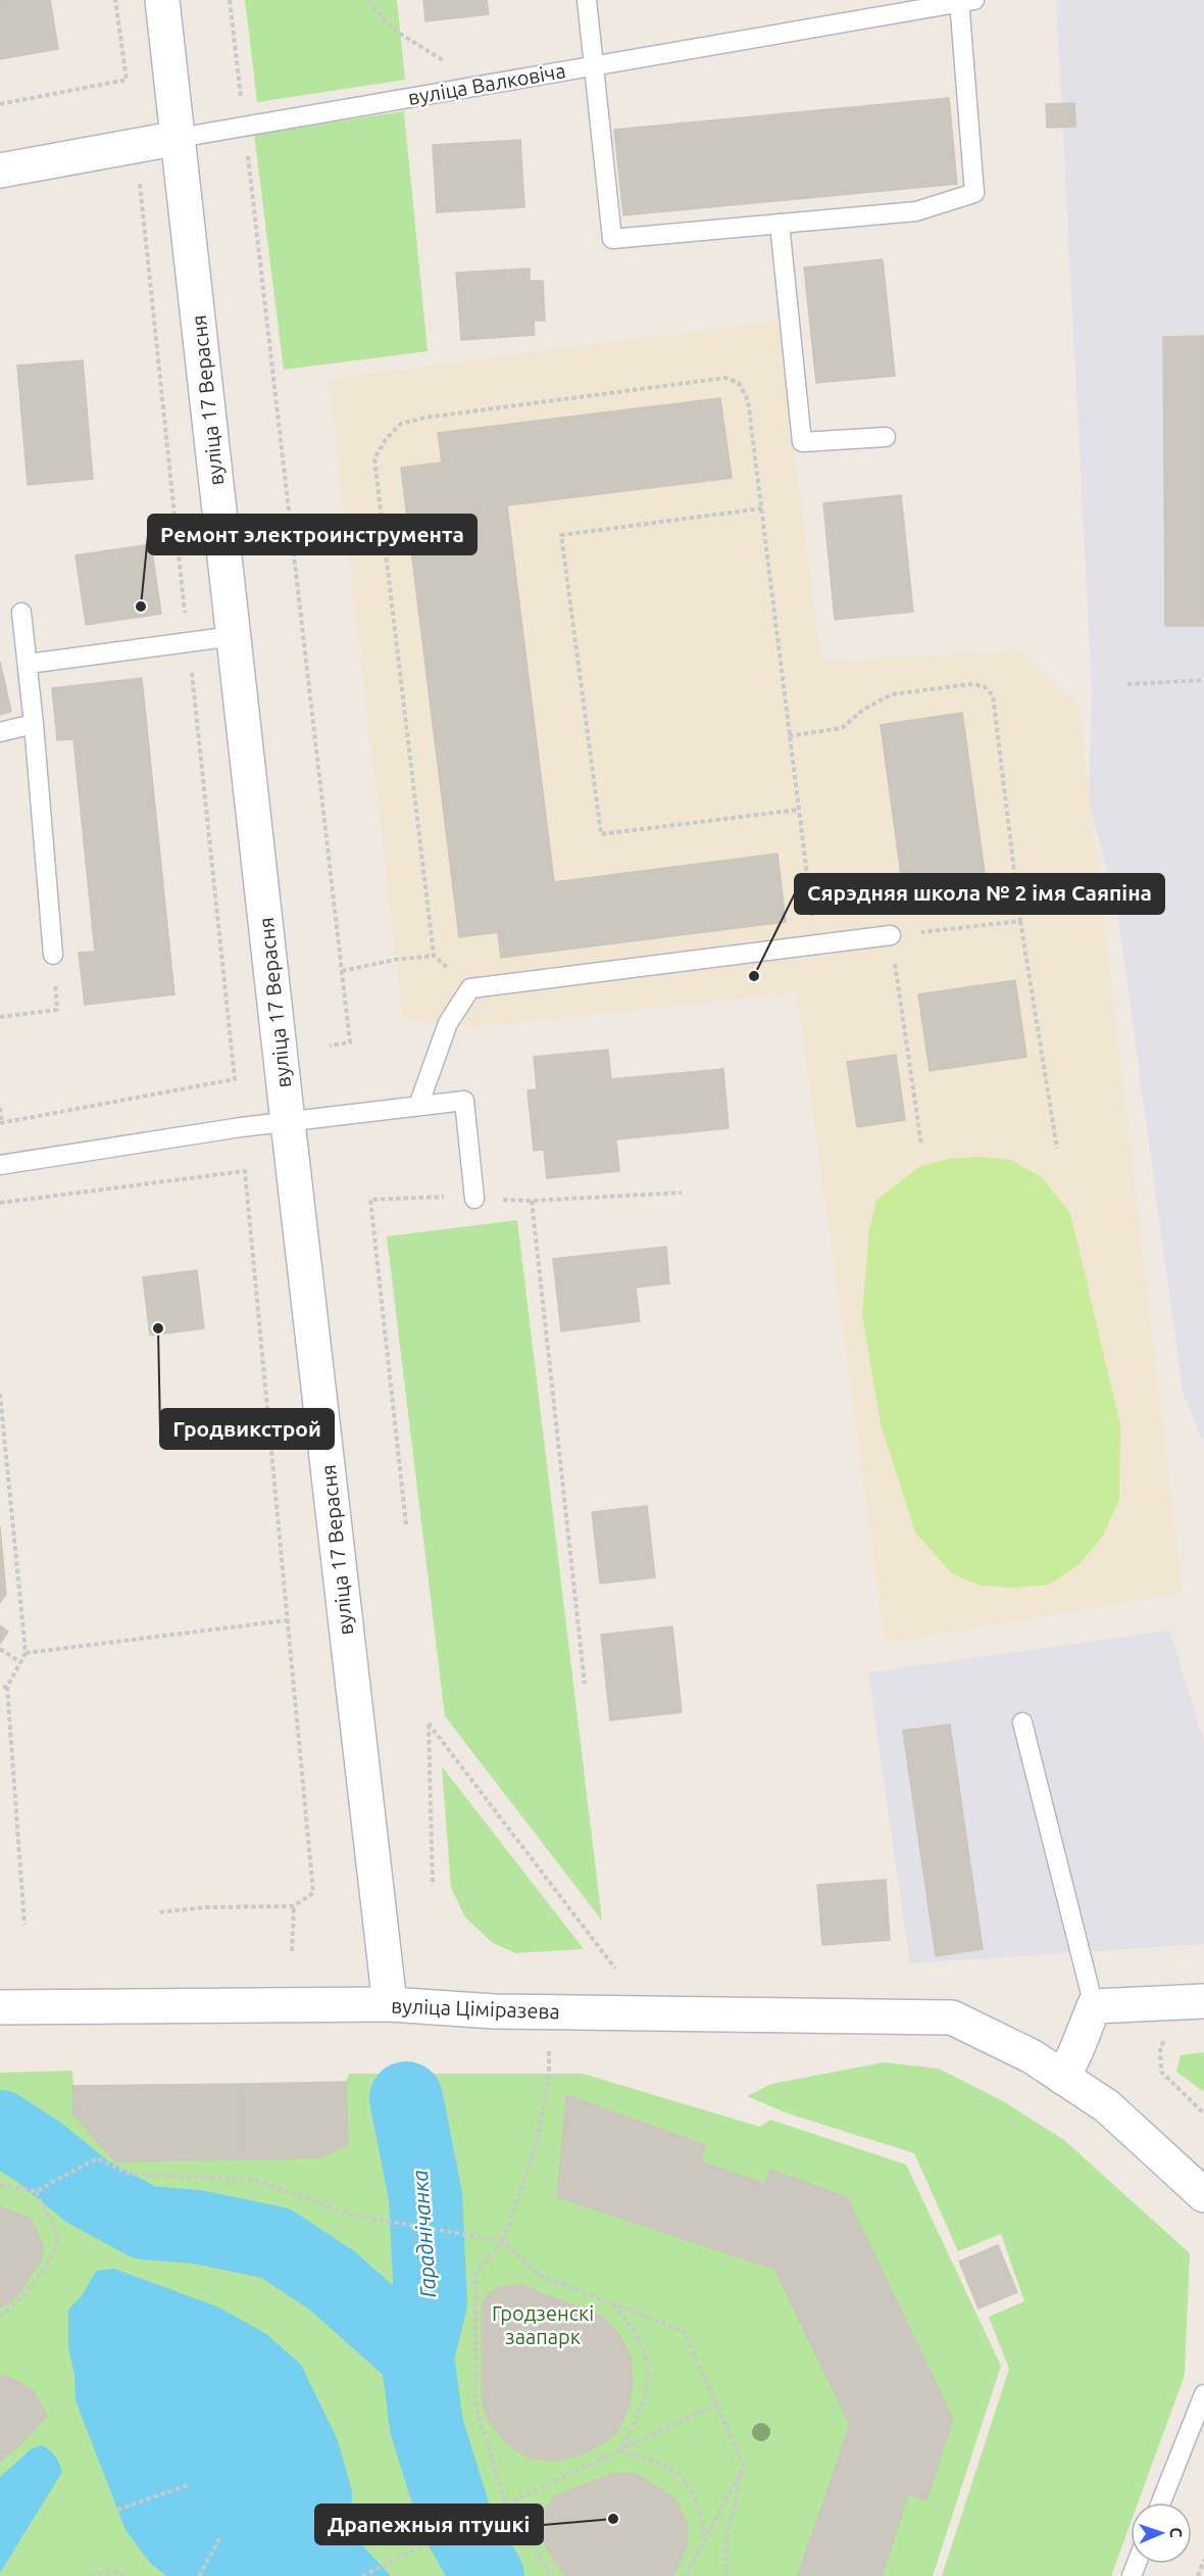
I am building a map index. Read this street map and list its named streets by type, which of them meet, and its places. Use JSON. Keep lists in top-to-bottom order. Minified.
{"streets":{"street":["вуліца Валковіча","вуліца 17 Верасня","вуліца Ціміразева"]},"crossings":[["вуліца Валковіча","вуліца 17 Верасня"],["вуліца 17 Верасня","вуліца Ціміразева"]],"water":["Гараднічанка"],"parks":["Гродзенскі заапарк"],"places":["Ремонт электроинструмента","Сярэдняя школа № 2 імя Саяпіна","Гродвикстрой","Драпежныя птушкі"],"north":"right"}
